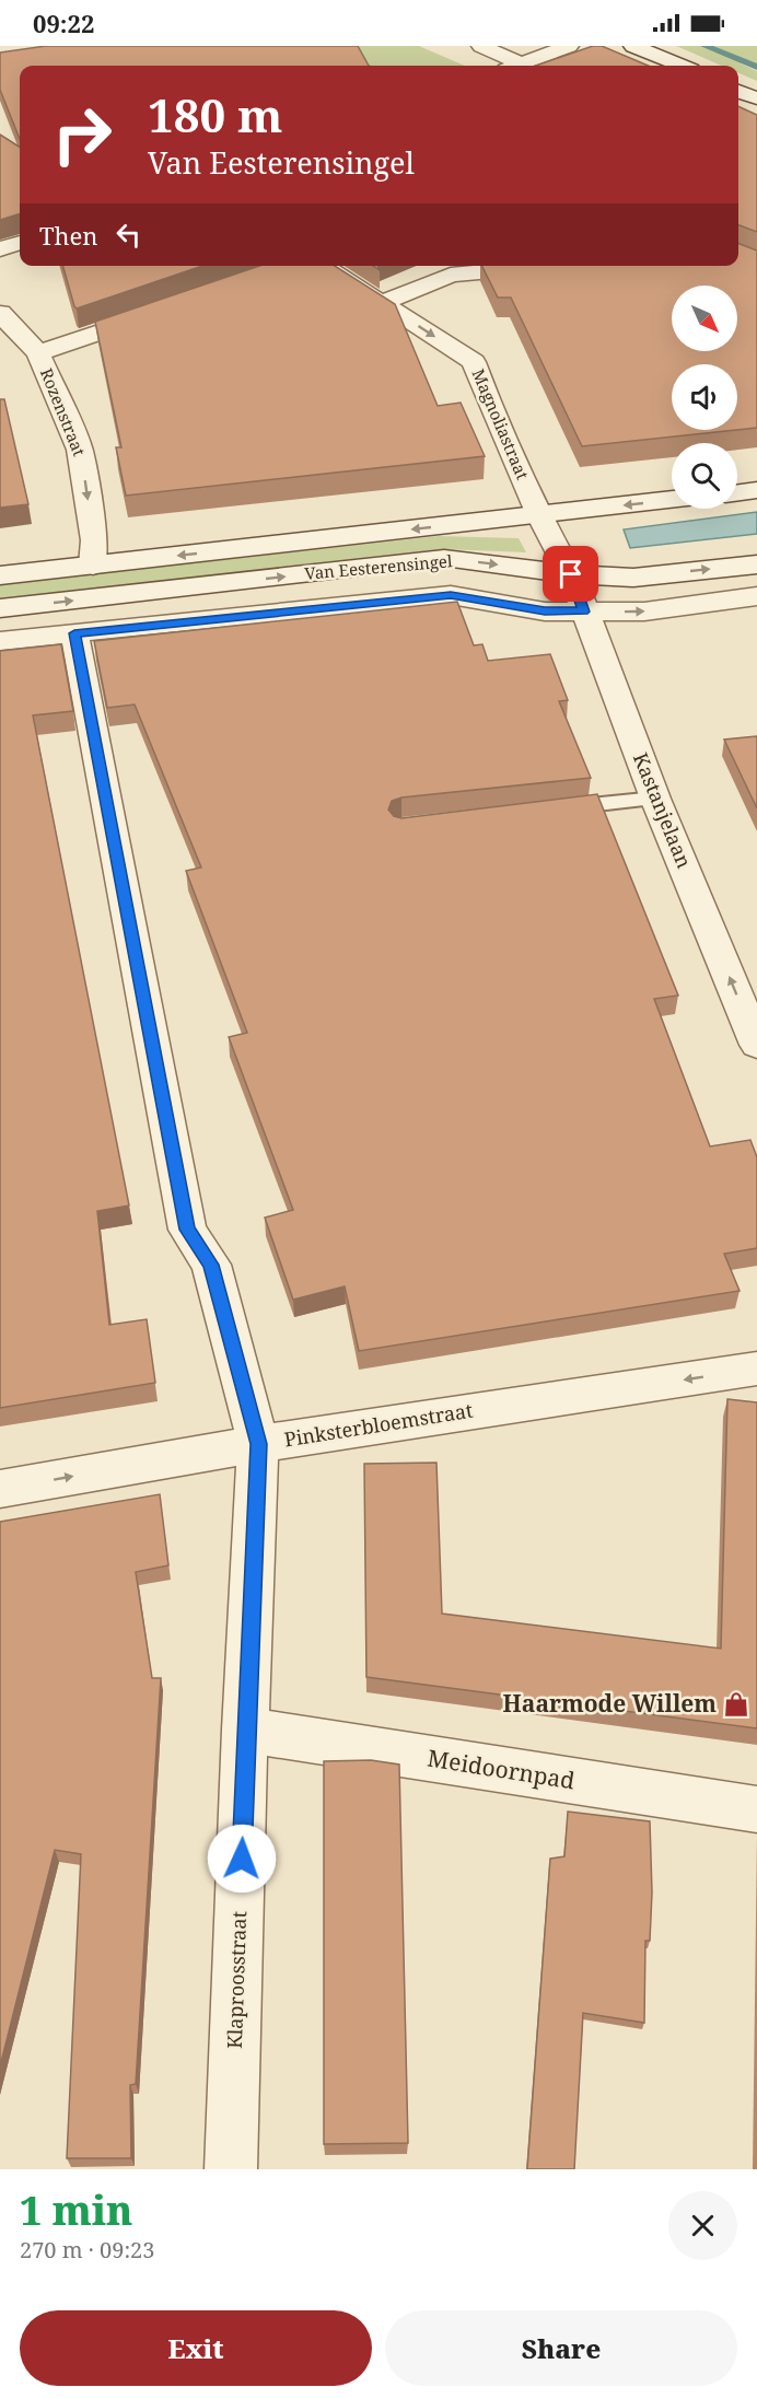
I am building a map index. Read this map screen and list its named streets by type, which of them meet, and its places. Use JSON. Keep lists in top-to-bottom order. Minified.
{"streets":{"street":["Rozenstraat","Magnoliastraat","Van Eesterensingel","Kastanjelaan","Pinksterbloemstraat","Meidoornpad","Klaproosstraat"]},"crossings":[["Rozenstraat","Van Eesterensingel"],["Magnoliastraat","Van Eesterensingel"],["Magnoliastraat","Kastanjelaan"],["Van Eesterensingel","Kastanjelaan"],["Van Eesterensingel","Klaproosstraat"],["Pinksterbloemstraat","Klaproosstraat"],["Meidoornpad","Klaproosstraat"]],"one_way":["Rozenstraat","Magnoliastraat","Kastanjelaan"],"places":{"shop":["Haarmode Willem"]},"north":"bottom right","page":{"status":"09:22","turn":["180 m","Van Eesterensingel"],"then":"Then","heading":["1 min","270 m · 09:23"],"buttons":["Exit","Share"]}}
